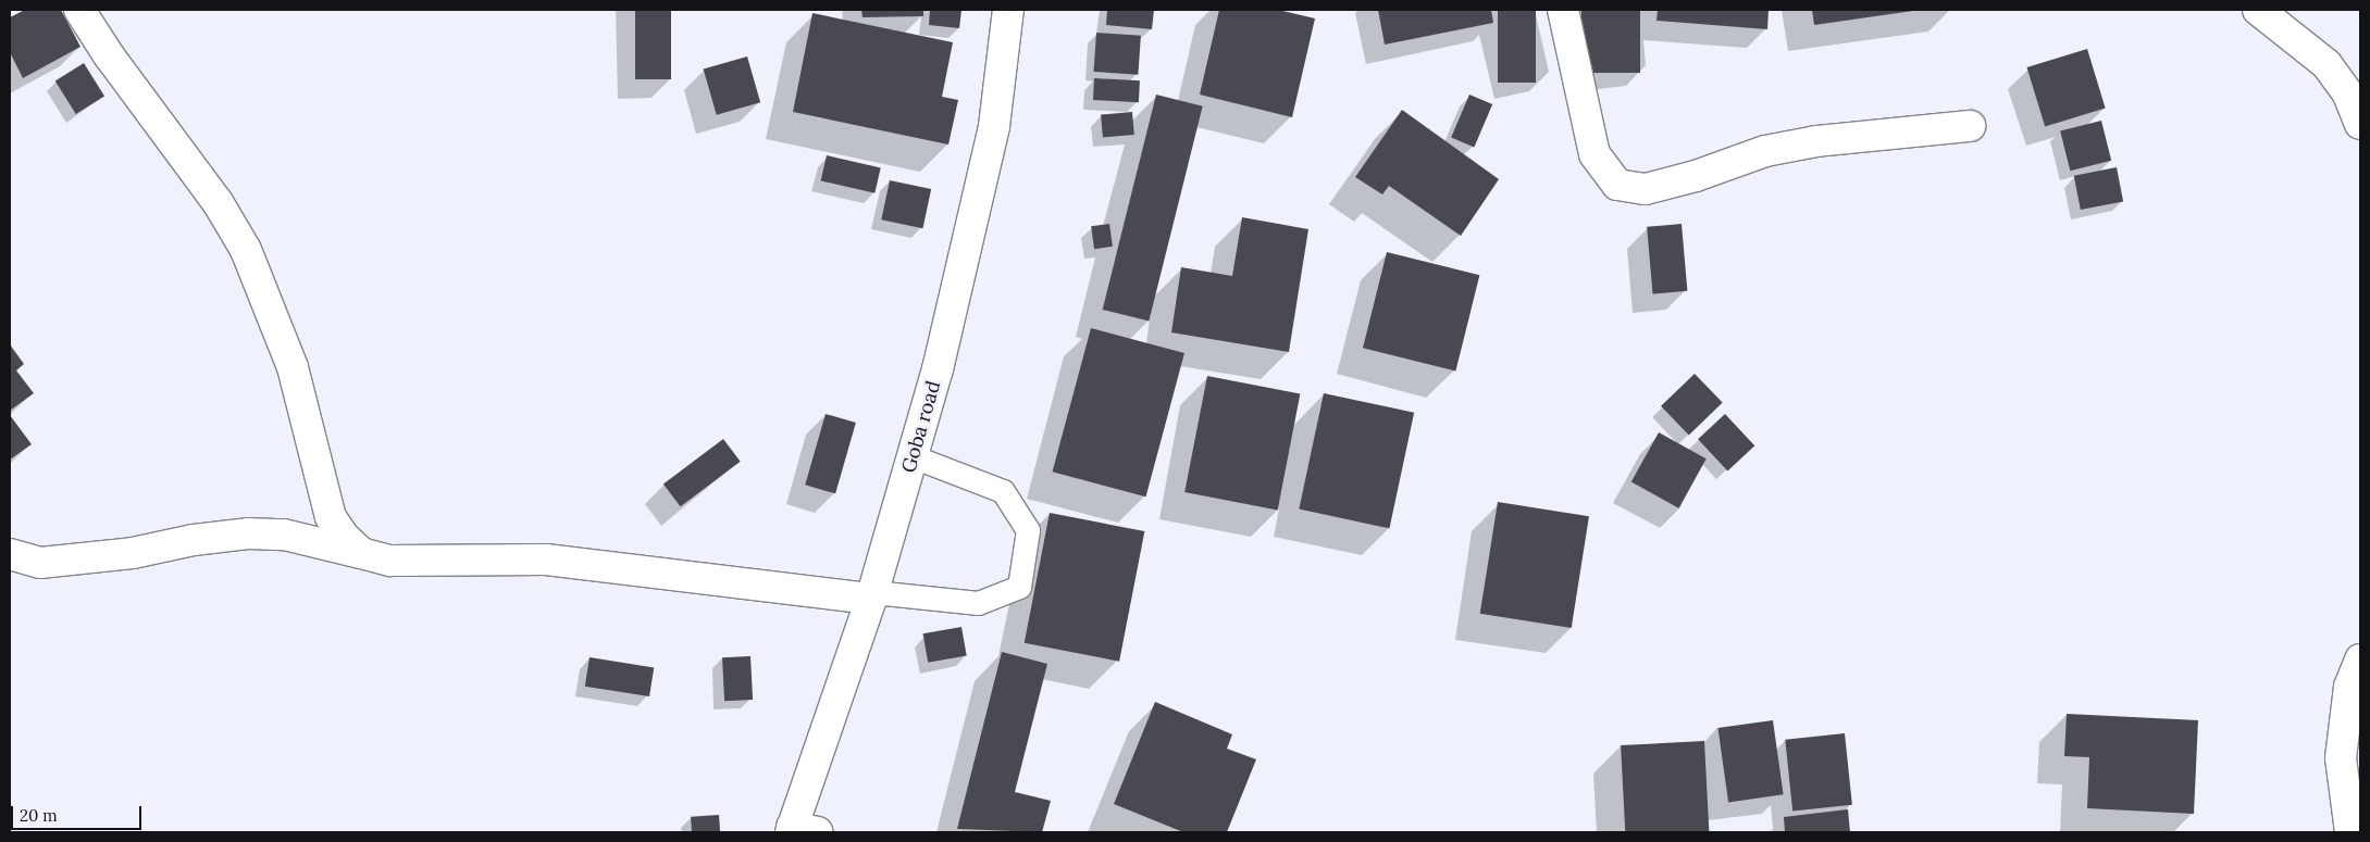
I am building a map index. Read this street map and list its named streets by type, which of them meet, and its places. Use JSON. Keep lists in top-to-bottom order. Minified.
{"streets":{"street":["Goba road"]},"scale_bar":"20 m"}
